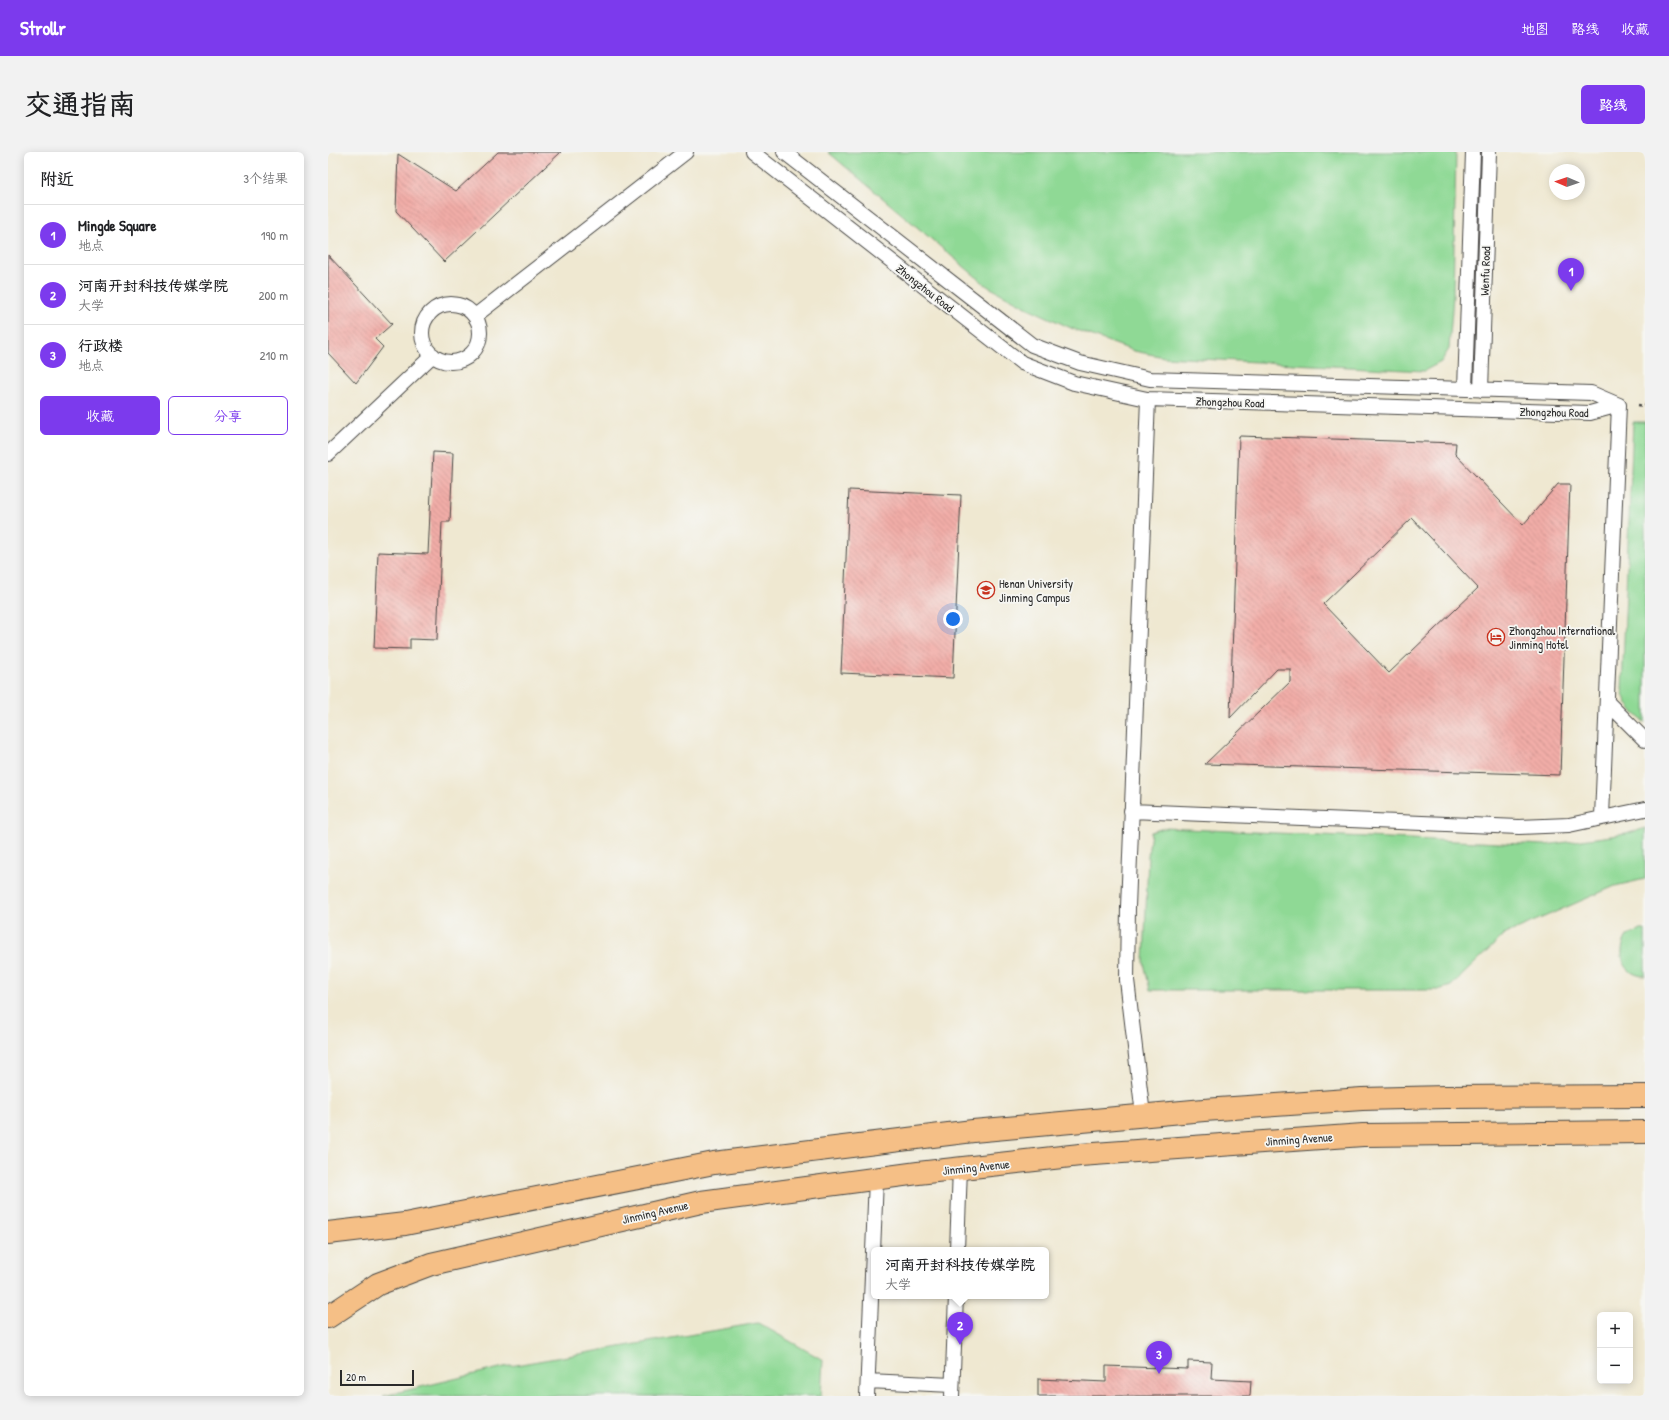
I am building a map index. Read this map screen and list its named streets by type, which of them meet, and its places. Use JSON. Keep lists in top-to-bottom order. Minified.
{"streets":{"main road":["Jinming Avenue"],"lane":["Wenfu Road","Zhongzhou Road"]},"crossings":[["Wenfu Road","Zhongzhou Road"]],"places":{"school or university":["Henan University Jinming Campus"],"hotel":["Zhongzhou International Jinming Hotel"]},"scale_bar":"20 m","north":"left","page":{"header":"Strollr","nav":["地图","路线","收藏"],"title":"交通指南","buttons":["路线",["收藏","分享"]],"heading":["附近","3个结果"],"list":[{"mark":"1","name":"Mingde Square","note":"地点","value":"190 m"},{"mark":"2","name":"河南开封科技传媒学院","note":"大学","value":"200 m"},{"mark":"3","name":"行政楼","note":"地点","value":"210 m"}],"pins":["1","2","3"],"popup":["河南开封科技传媒学院","大学"],"map_buttons":["+","−"],"scale":"20 m"}}
